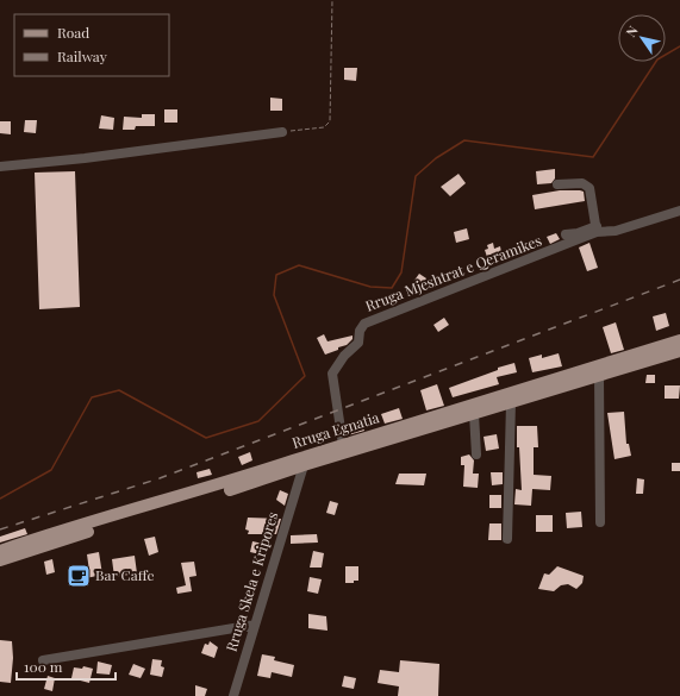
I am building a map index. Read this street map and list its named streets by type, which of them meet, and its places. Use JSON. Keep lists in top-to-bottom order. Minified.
{"streets":{"main road":["Rruga Egnatia"],"street":["Rruga Mjeshtrat e Qeramikes","Rruga Skela e Kripores"]},"crossings":[["Rruga Mjeshtrat e Qeramikes","Rruga Egnatia"],["Rruga Egnatia","Rruga Skela e Kripores"]],"places":{"cafe":["Bar Caffe"]},"legend":["Road","Railway"],"scale_bar":"100 m","north":"top left"}
